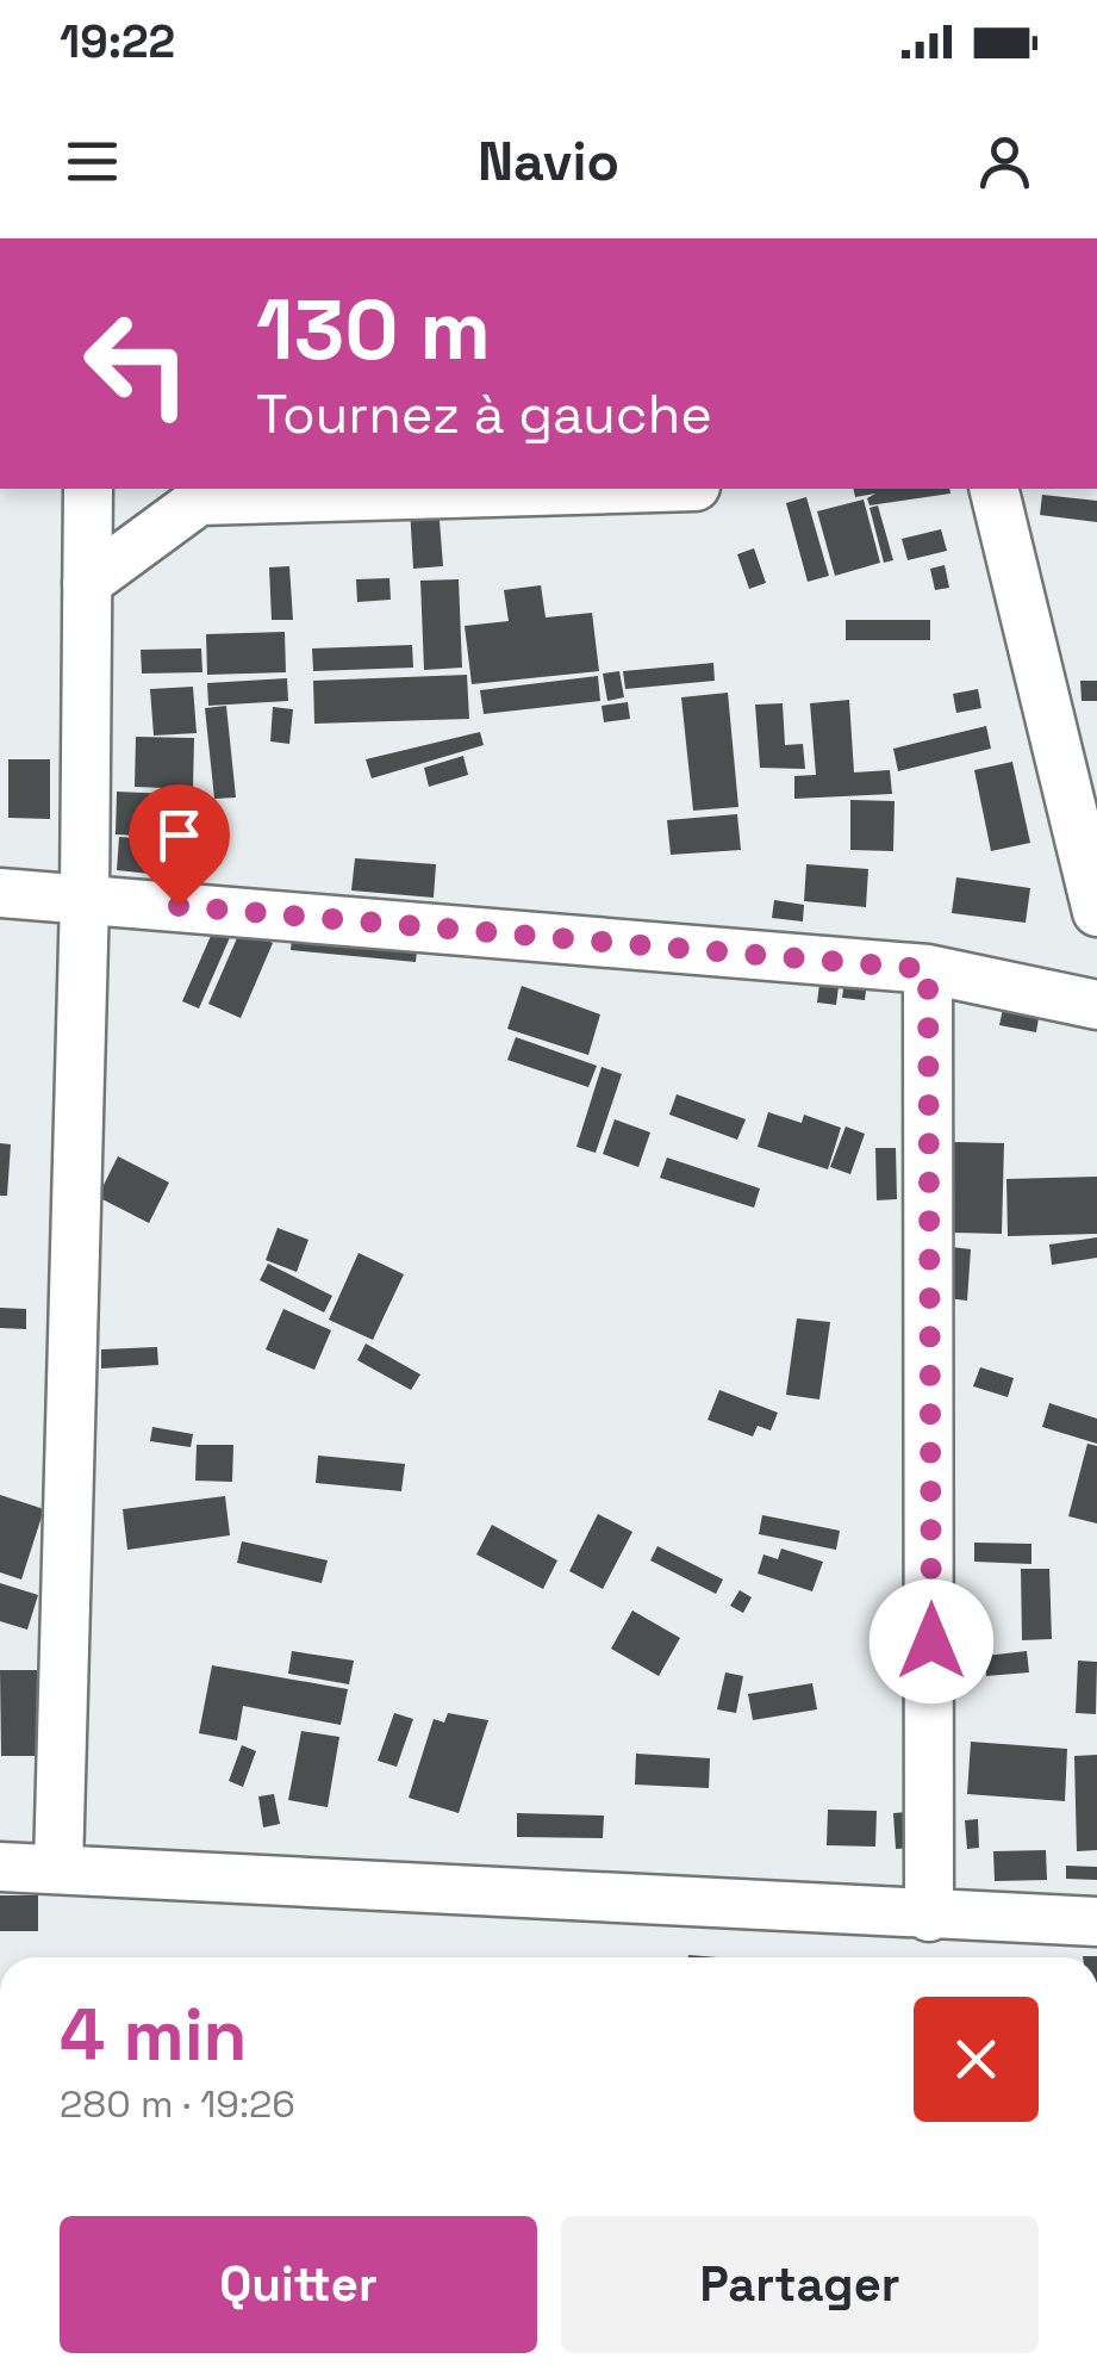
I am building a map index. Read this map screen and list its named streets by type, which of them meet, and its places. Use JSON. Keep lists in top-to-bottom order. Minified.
{"page":{"status":"19:22","header":"Navio","turn":["130 m","Tournez à gauche"],"heading":["4 min","280 m · 19:26"],"buttons":["Quitter","Partager"]}}
